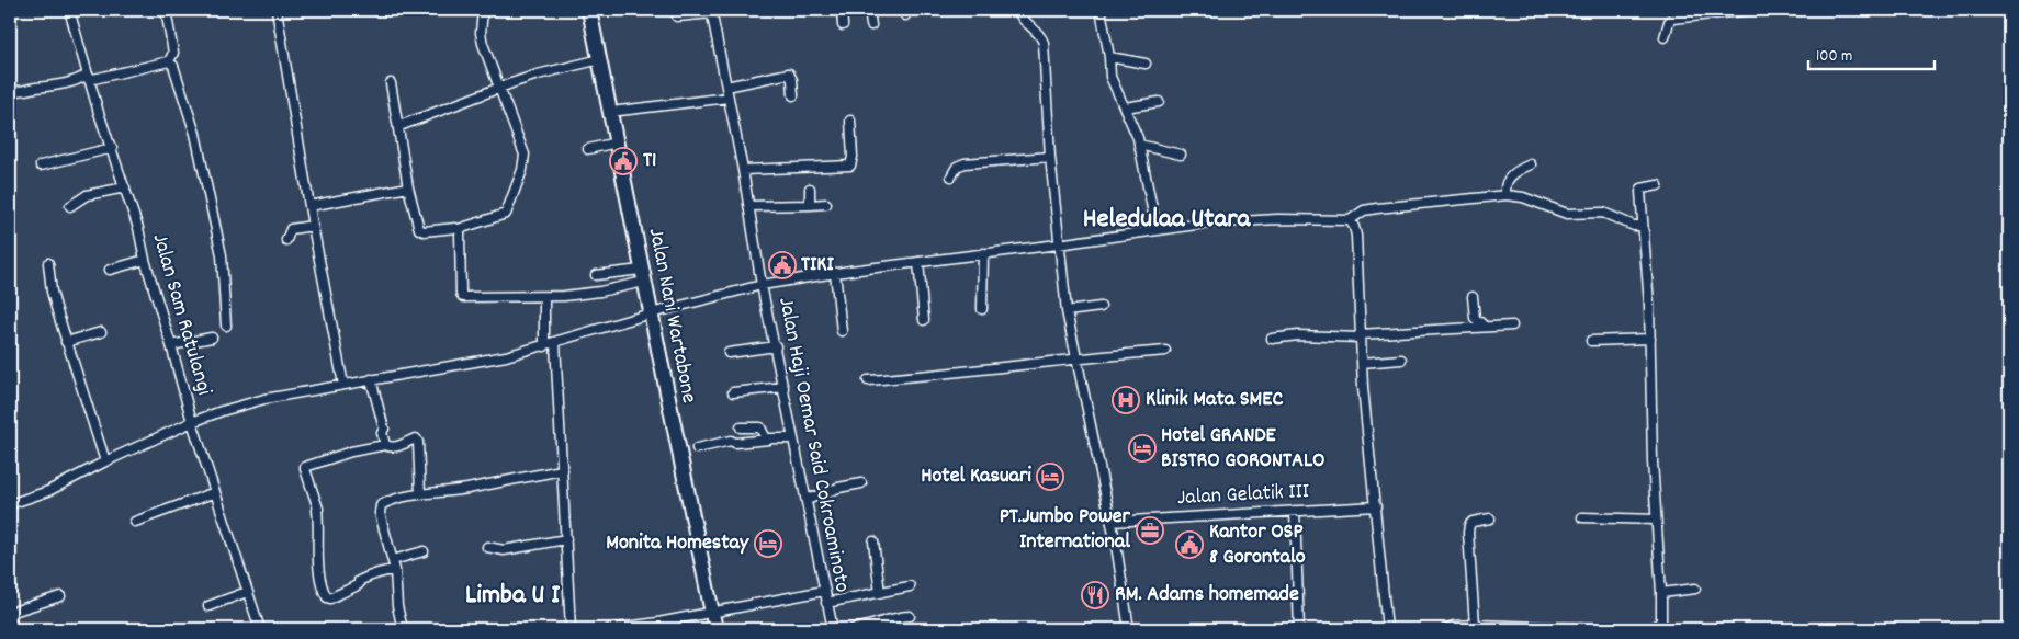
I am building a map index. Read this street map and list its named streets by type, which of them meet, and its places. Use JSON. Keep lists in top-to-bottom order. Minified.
{"streets":{"main road":["Jalan Nani Wartabone"],"street":["Jalan Sam Ratulangi","Jalan Haji Oemar Said Cokroaminoto","Jalan Gelatik III"]},"districts":["Heledulaa Utara","Limba U I"],"places":{"public building":["T1","TIKI","Kantor OSP 8 Gorontalo"],"hospital":["Klinik Mata SMEC"],"hotel":["Hotel GRANDE BISTRO GORONTALO","Hotel Kasuari","Monita Homestay"],"office":["PT.Jumbo Power International"],"restaurant":["RM. Adams homemade"]},"scale_bar":"100 m"}
